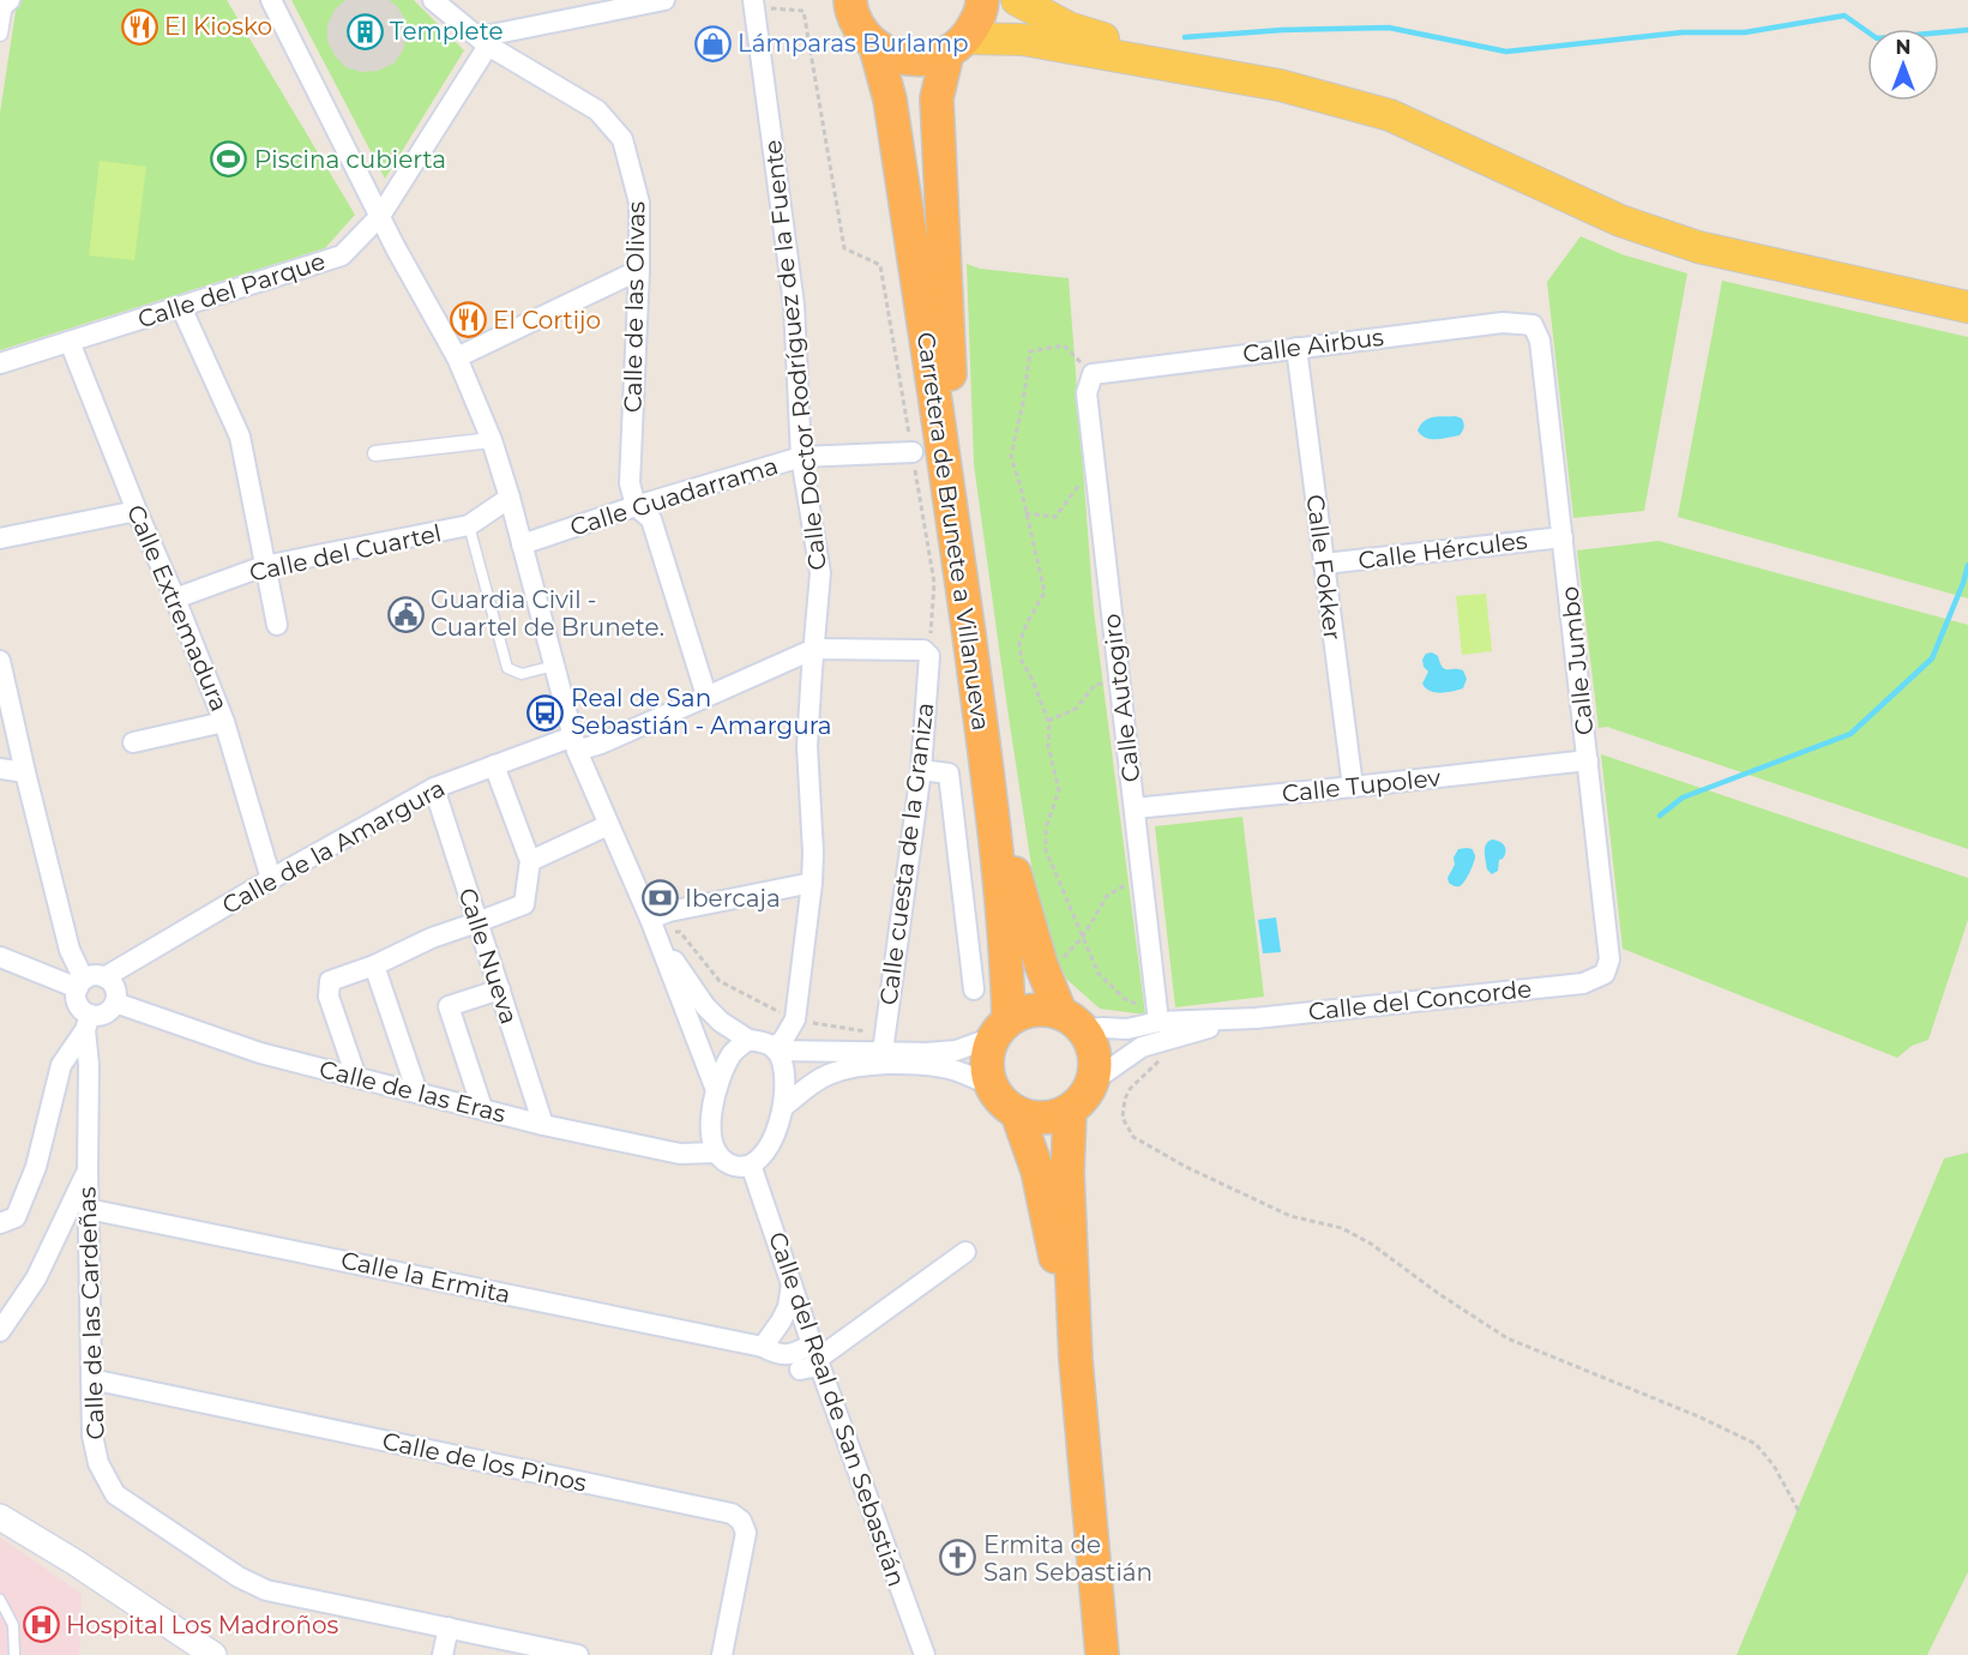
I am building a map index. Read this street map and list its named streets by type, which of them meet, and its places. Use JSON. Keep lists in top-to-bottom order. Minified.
{"streets":{"highway":["Carretera de Brunete a Villanueva"],"street":["Calle del Parque","Calle de las Olivas","Calle Airbus","Calle Doctor Rodríguez de la Fuente","Calle Guadarrama","Calle Hércules","Calle del Cuartel","Calle Fokker","Calle Extremadura","Calle Jumbo","Calle Autogiro","Calle Tupolev","Calle de la Amargura","Calle cuesta de la Graniza","Calle Nueva","Calle del Concorde","Calle de las Eras","Calle la Ermita","Calle de las Cardeñas","Calle del Real de San Sebastián","Calle de los Pinos"]},"crossings":[["Calle del Parque","Calle de las Olivas"],["Calle del Parque","Calle Extremadura"],["Calle de las Olivas","Calle Guadarrama"],["Calle de las Olivas","Calle de la Amargura"],["Calle Airbus","Calle Fokker"],["Calle Airbus","Calle Jumbo"],["Calle Airbus","Calle Autogiro"],["Calle Doctor Rodríguez de la Fuente","Calle Guadarrama"],["Calle Doctor Rodríguez de la Fuente","Calle de la Amargura"],["Calle Doctor Rodríguez de la Fuente","Calle de las Eras"],["Calle Doctor Rodríguez de la Fuente","Calle del Real de San Sebastián"],["Carretera de Brunete a Villanueva","Calle del Concorde"],["Calle Hércules","Calle Fokker"],["Calle Hércules","Calle Jumbo"],["Calle del Cuartel","Calle Extremadura"],["Calle Fokker","Calle Tupolev"],["Calle Extremadura","Calle de la Amargura"],["Calle Jumbo","Calle Tupolev"],["Calle Jumbo","Calle del Concorde"],["Calle Autogiro","Calle Tupolev"],["Calle Autogiro","Calle del Concorde"],["Calle de la Amargura","Calle cuesta de la Graniza"],["Calle de la Amargura","Calle Nueva"],["Calle de la Amargura","Calle de las Eras"],["Calle de la Amargura","Calle de las Cardeñas"],["Calle Nueva","Calle de las Eras"],["Calle de las Eras","Calle de las Cardeñas"],["Calle de las Eras","Calle del Real de San Sebastián"],["Calle la Ermita","Calle de las Cardeñas"],["Calle la Ermita","Calle del Real de San Sebastián"],["Calle de las Cardeñas","Calle de los Pinos"]],"places":{"restaurant":["El Kiosko","El Cortijo"],"building":["Templete"],"shop":["Lámparas Burlamp"],"sports":["Piscina cubierta"],"public building":["Guardia Civil - Cuartel de Brunete."],"bus stop":["Real de San Sebastián - Amargura"],"bank":["Ibercaja"],"church":["Ermita de San Sebastián"],"hospital":["Hospital Los Madroños"]},"north":"top"}
